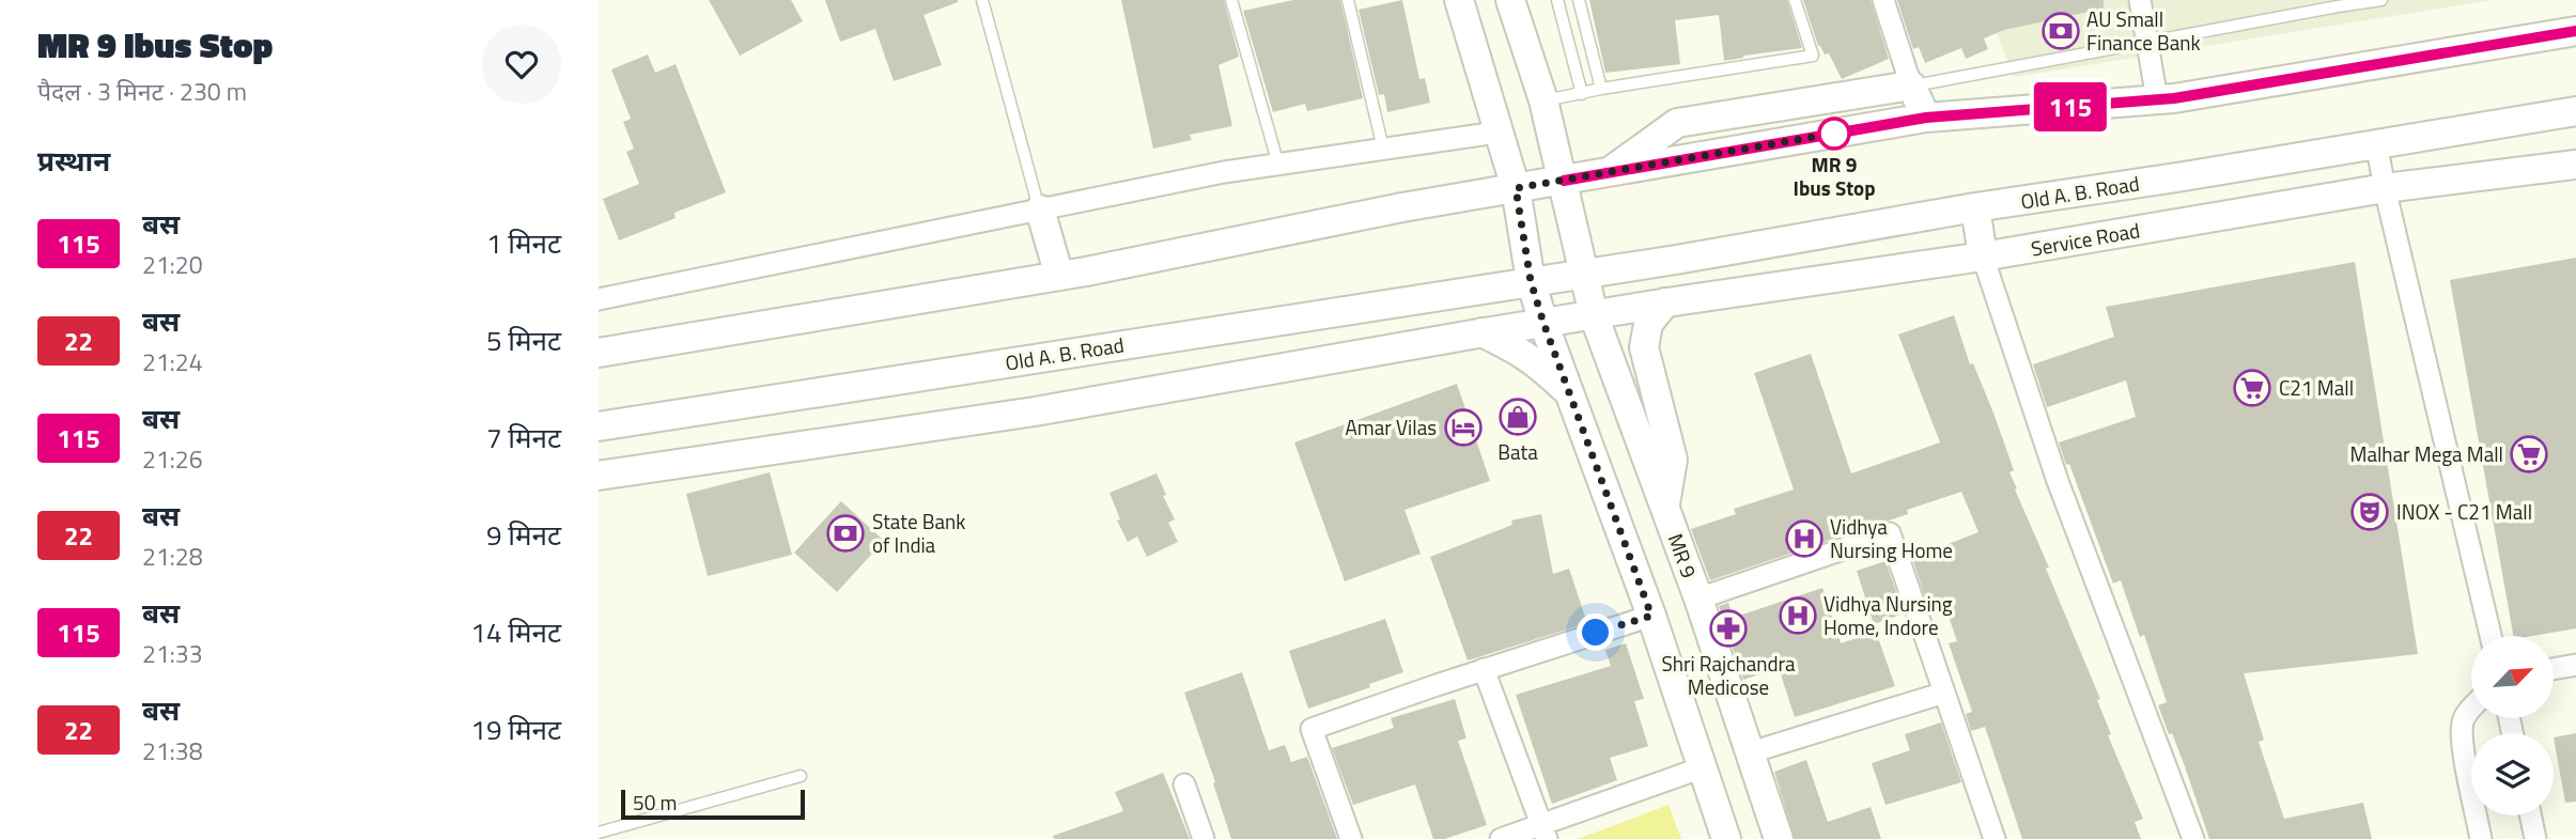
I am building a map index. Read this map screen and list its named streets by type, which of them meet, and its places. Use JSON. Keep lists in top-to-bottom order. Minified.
{"streets":{"main road":["Old A. B. Road","Service Road","MR 9"]},"crossings":[["Old A. B. Road","MR 9"],["Service Road","MR 9"]],"places":{"bank":["AU Small Finance Bank","State Bank of India"],"other":["MR 9 Ibus Stop"],"supermarket":["C21 Mall","Malhar Mega Mall"],"shop":["Bata"],"hotel":["Amar Vilas"],"theatre":["INOX - C21 Mall"],"hospital":["Vidhya Nursing Home","Vidhya Nursing Home, Indore"],"pharmacy":["Shri Rajchandra Medicose"]},"lines":["bus line 115"],"scale_bar":"50 m","north":"top right","page":{"heading":[["MR 9 Ibus Stop","पैदल · 3 मिनट · 230 m"],"प्रस्थान"],"on_map":"115","list":[{"mark":"115","name":"बस","note":"21:20","value":"1 मिनट"},{"mark":"22","name":"बस","note":"21:24","value":"5 मिनट"},{"mark":"115","name":"बस","note":"21:26","value":"7 मिनट"},{"mark":"22","name":"बस","note":"21:28","value":"9 मिनट"},{"mark":"115","name":"बस","note":"21:33","value":"14 मिनट"},{"mark":"22","name":"बस","note":"21:38","value":"19 मिनट"}],"scale":"50 m"}}
